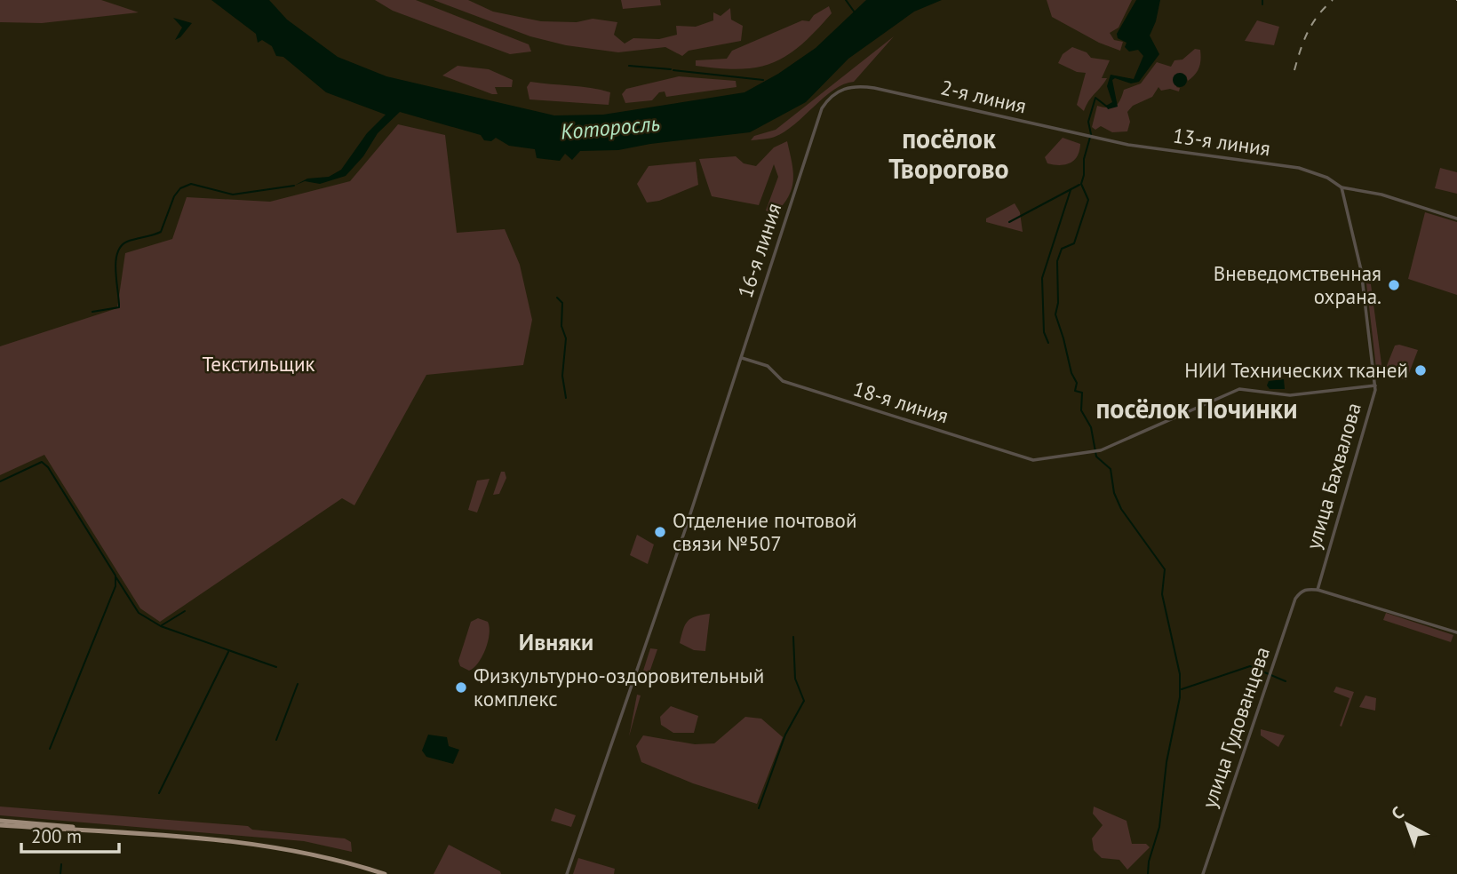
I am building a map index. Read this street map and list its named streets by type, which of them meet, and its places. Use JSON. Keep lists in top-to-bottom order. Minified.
{"streets":{"street":["2-я линия","13-я линия","16-я линия","18-я линия","улица Бахвалова","улица Гудованцева"]},"crossings":[["2-я линия","13-я линия"],["2-я линия","16-я линия"],["13-я линия","улица Бахвалова"],["16-я линия","18-я линия"],["18-я линия","улица Бахвалова"],["улица Бахвалова","улица Гудованцева"]],"districts":["посёлок Творогово","посёлок Починки","Ивняки"],"water":["Которосль"],"parks":["Текстильщик"],"places":["Вневедомственная охрана.","НИИ Технических тканей","Отделение почтовой связи №507","Физкультурно-оздоровительный комплекс"],"scale_bar":"200 m","north":"top left"}
